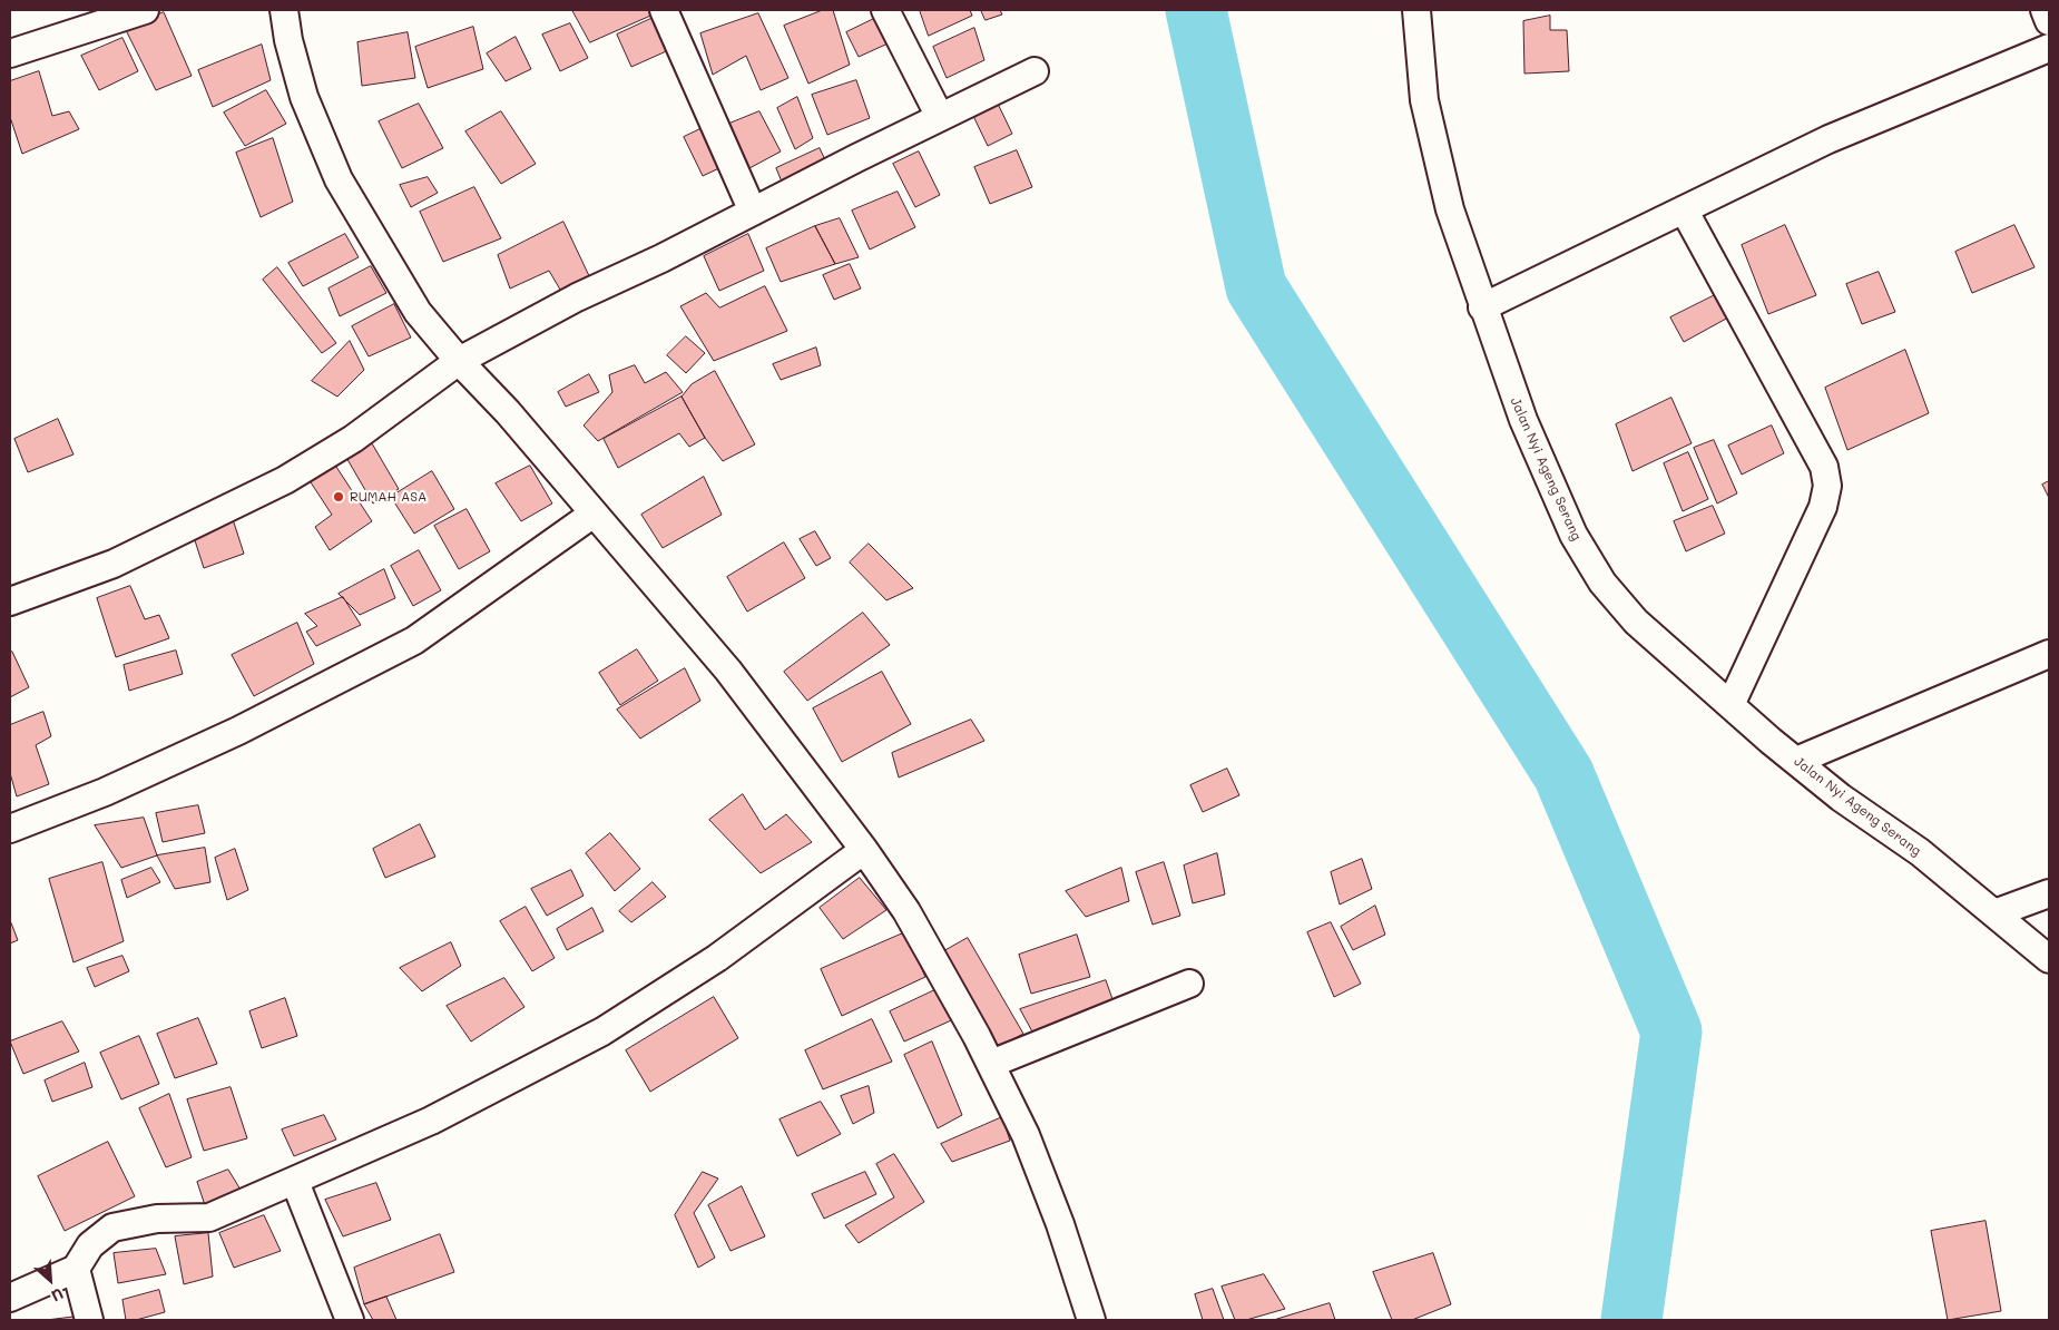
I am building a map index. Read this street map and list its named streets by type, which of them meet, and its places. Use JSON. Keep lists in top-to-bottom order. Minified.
{"streets":{"street":["Jalan Nyi Ageng Serang"]},"places":["RUMAH ASA"],"north":"bottom right"}
